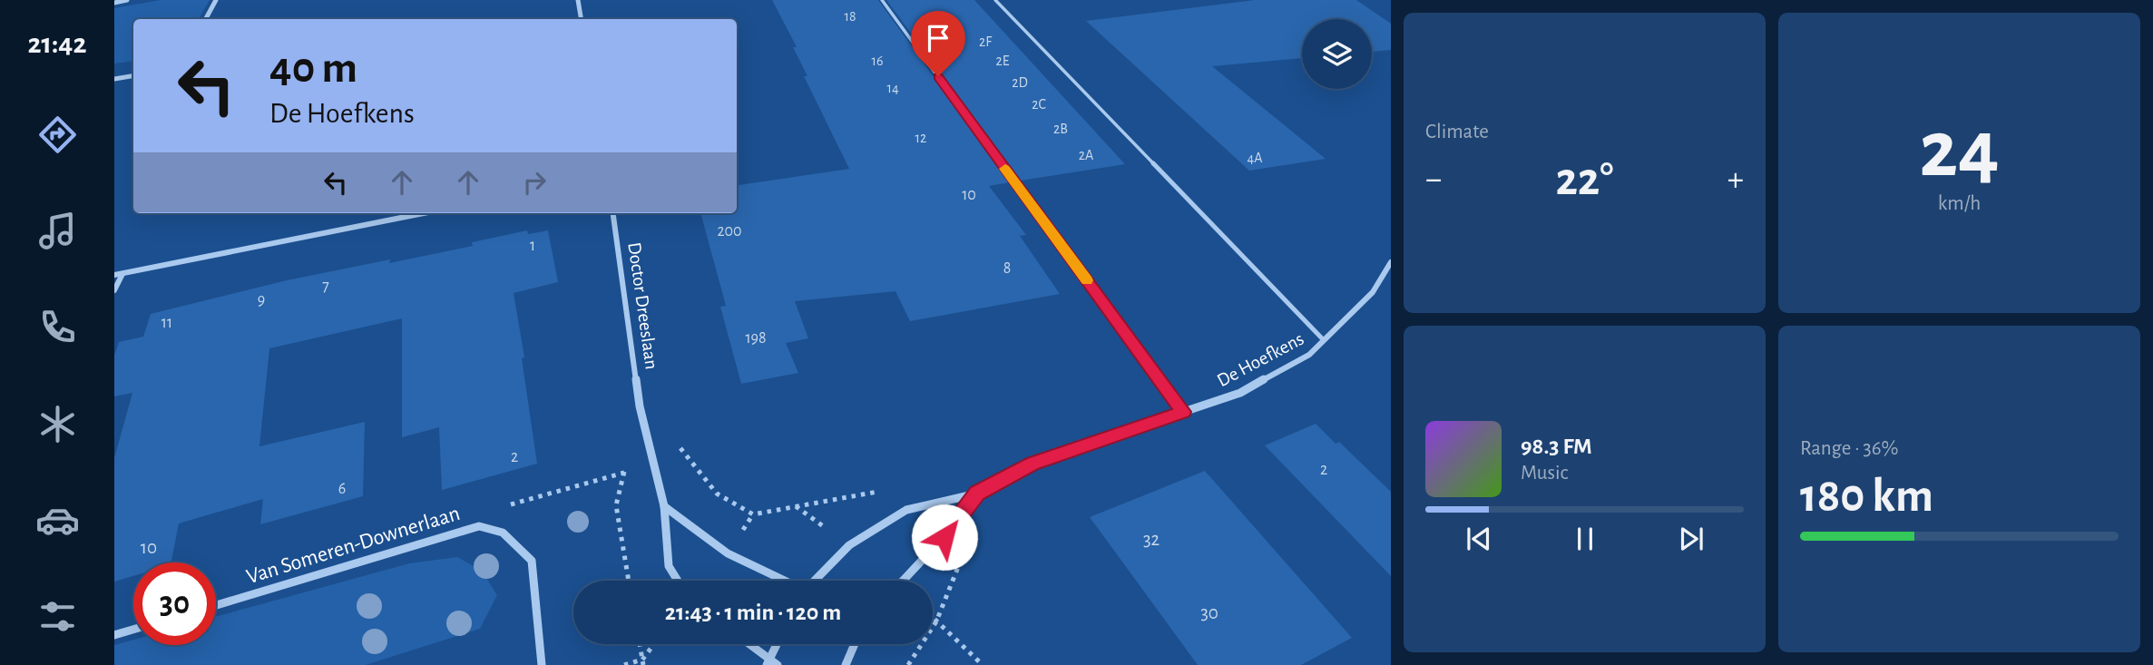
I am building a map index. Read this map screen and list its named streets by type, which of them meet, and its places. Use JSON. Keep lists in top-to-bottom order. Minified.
{"streets":{"street":["Doctor Dreeslaan","De Hoefkens","Van Someren-Downerlaan"]},"house_numbers":["18","2F","16","2E","2D","14","2C","2B","12","2A","4A","10","200","1","8","7","9","11","198","2","2","6","32","10","30"],"page":{"tabs":"21:42","tile":["Climate",["24","km/h"],["Range · 36%","180 km"]],"turn":["40 m","De Hoefkens"],"heat":["−","22°","+"],"song":["98.3 FM","Music"],"limit":"30","trip":"21:43 · 1 min · 120 m"}}
